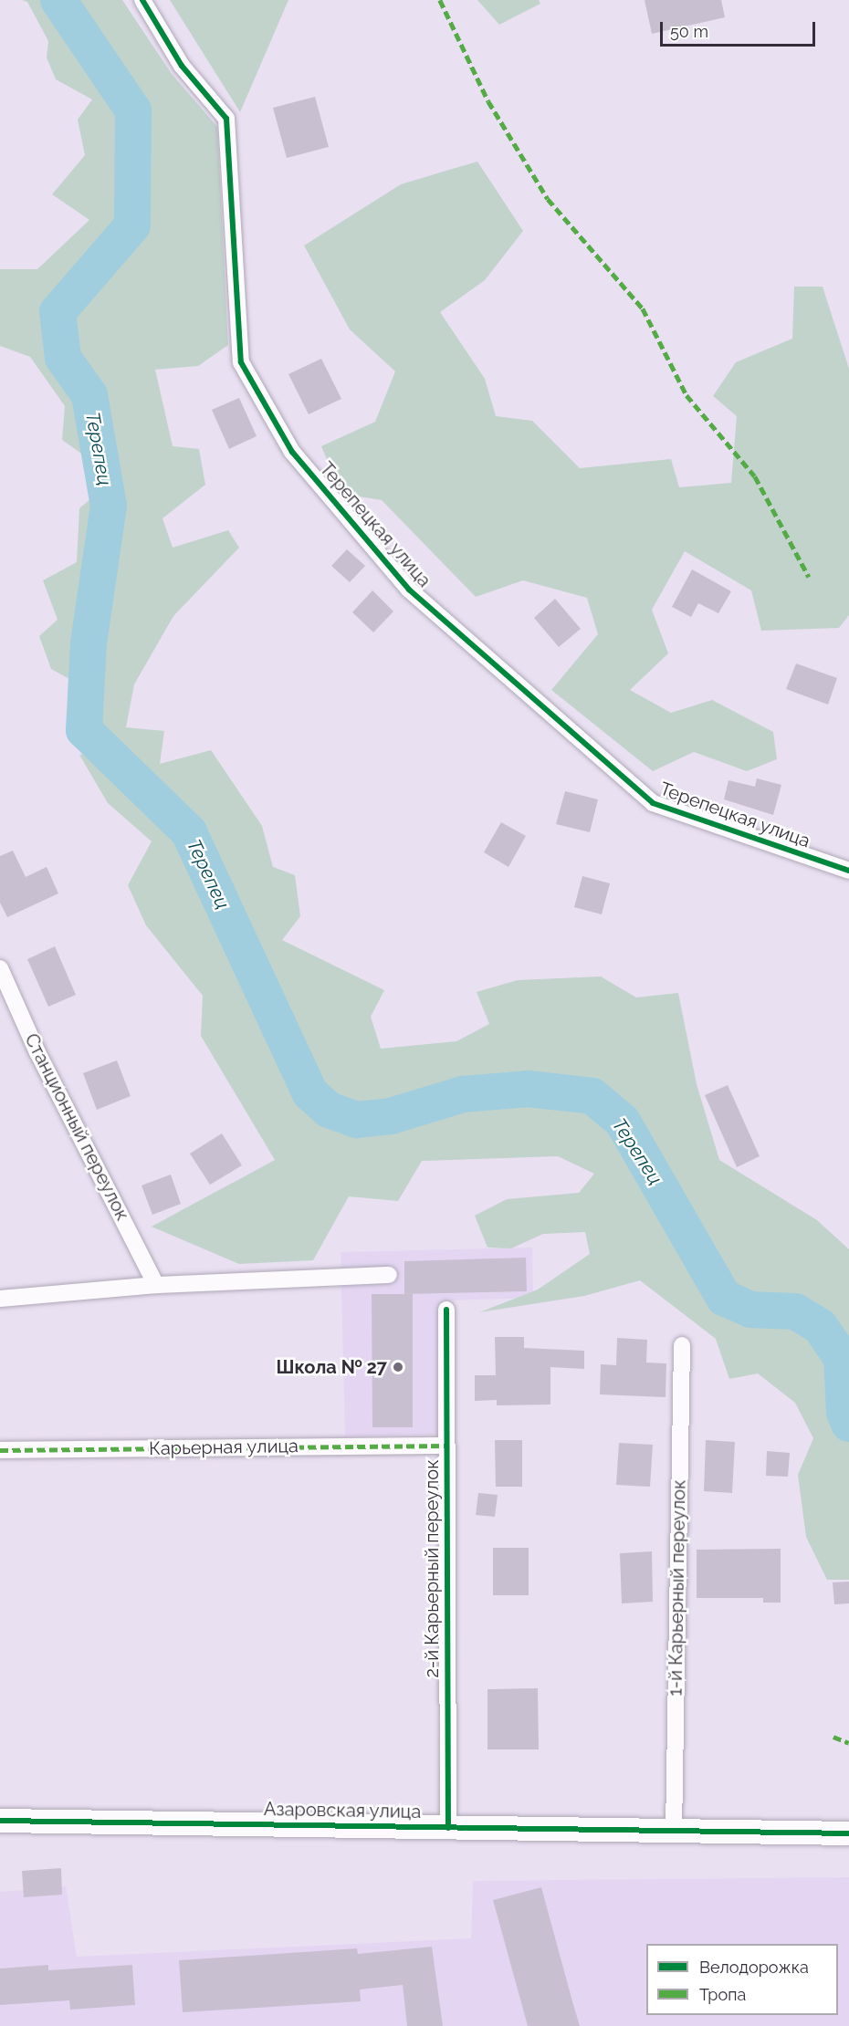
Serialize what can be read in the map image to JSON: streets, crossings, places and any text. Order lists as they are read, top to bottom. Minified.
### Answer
{"streets":{"street":["Терепецкая улица","Станционный переулок","Карьерная улица","2-й Карьерный переулок","1-й Карьерный переулок","Азаровская улица"]},"crossings":[["Карьерная улица","2-й Карьерный переулок"],["2-й Карьерный переулок","Азаровская улица"],["1-й Карьерный переулок","Азаровская улица"]],"water":["Терепец"],"places":["Школа № 27"],"legend":["Велодорожка","Тропа"],"scale_bar":"50 m"}
